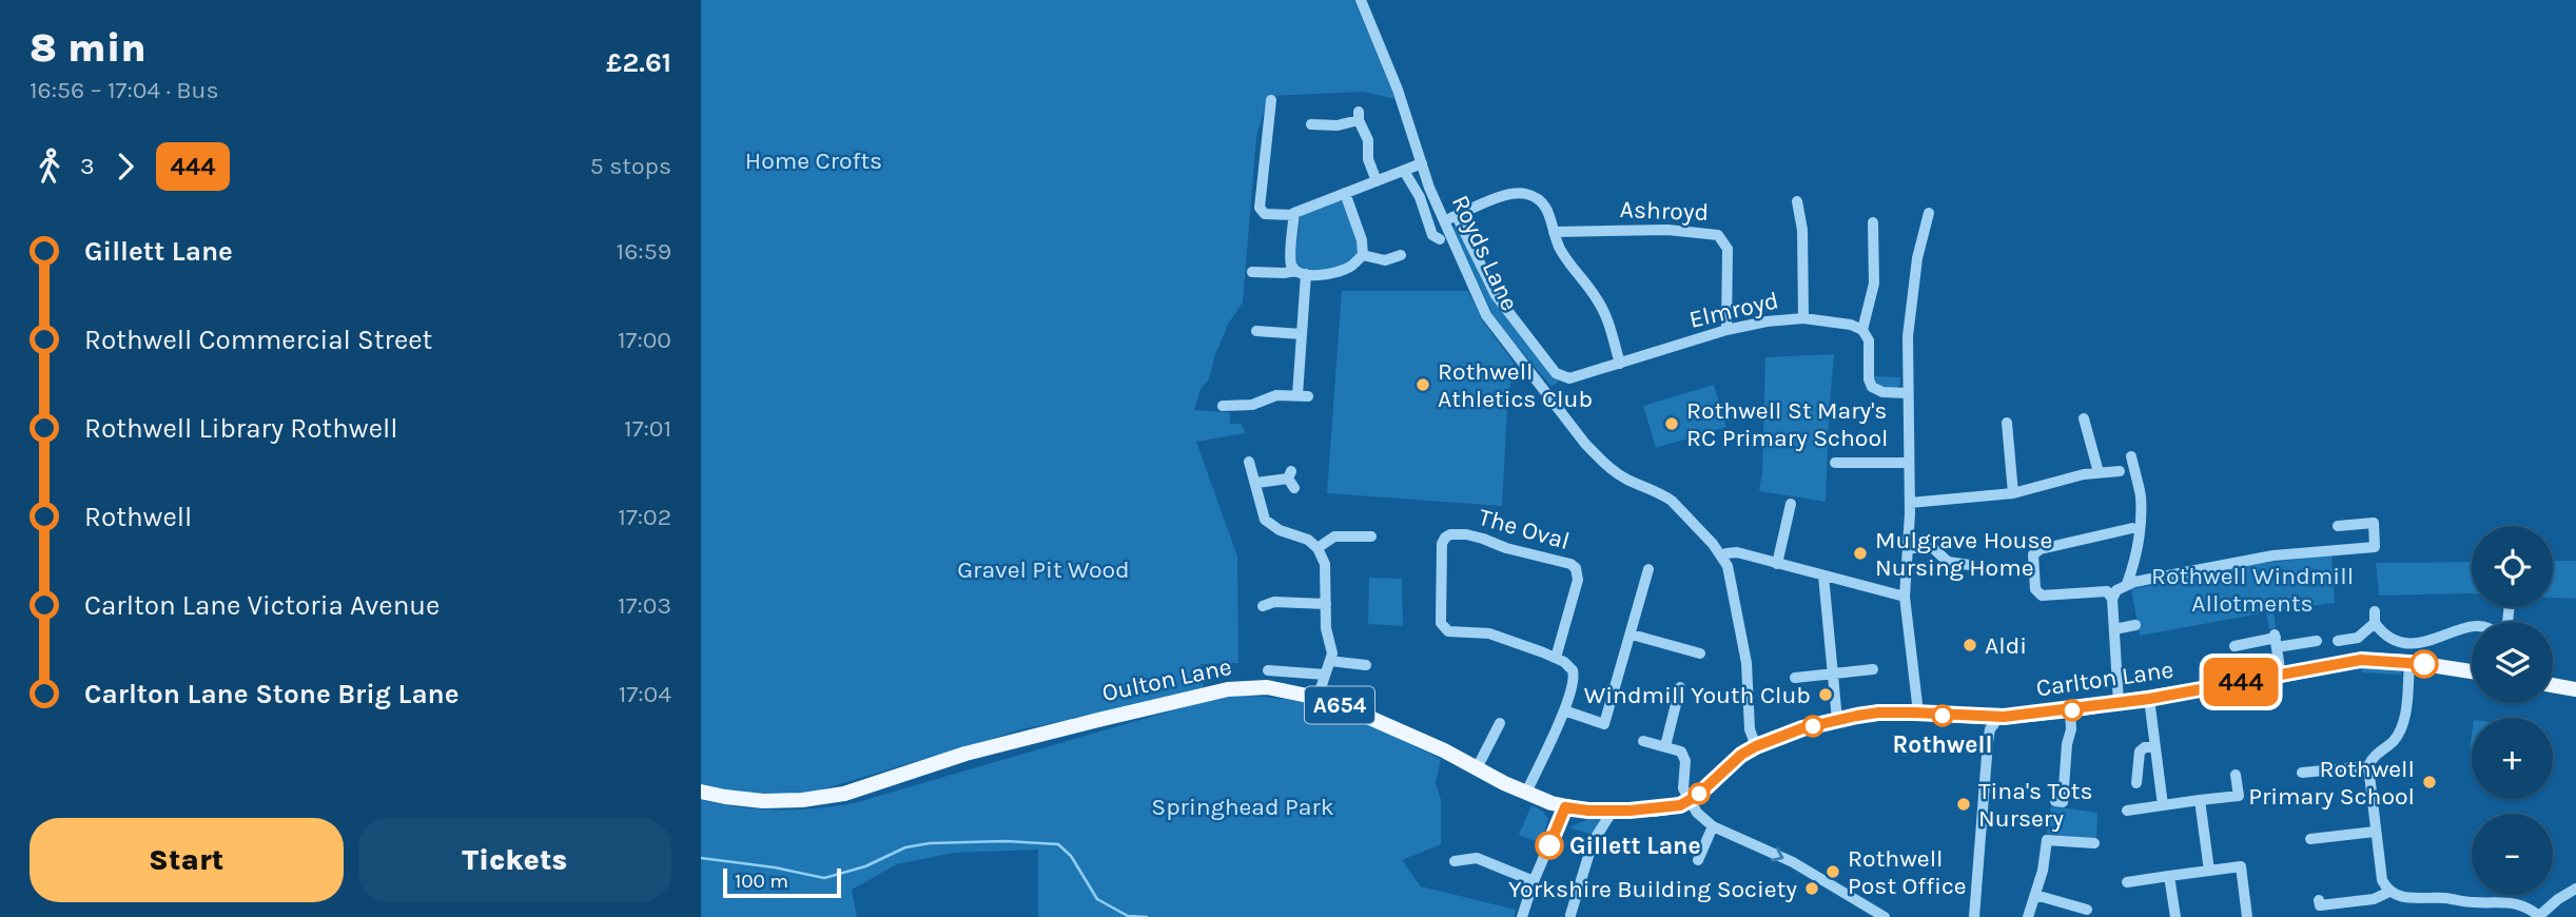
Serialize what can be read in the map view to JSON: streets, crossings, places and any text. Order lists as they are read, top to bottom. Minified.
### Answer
{"streets":{"main road":["Carlton Lane","Oulton Lane","A654"],"street":["Ashroyd","Royds Lane","Elmroyd","The Oval"]},"crossings":[["Ashroyd","Elmroyd"],["Royds Lane","Elmroyd"],["Royds Lane","A654"],["Carlton Lane","A654"],["Oulton Lane","A654"]],"parks":["Home Crofts","Gravel Pit Wood","Rothwell Windmill Allotments","Springhead Park"],"places":["Rothwell Athletics Club","Rothwell St Mary's RC Primary School","Mulgrave House Nursing Home","Aldi","Windmill Youth Club","Rothwell","Rothwell Primary School","Tina's Tots Nursery","Gillett Lane","Rothwell Post Office","Yorkshire Building Society"],"lines":["bus line 444"],"scale_bar":"100 m","page":{"heading":["8 min","16:56 – 17:04 · Bus","£2.61"],"on_map":"444","legs":["3","444","5 stops"],"list":[{"name":"Gillett Lane","value":"16:59"},{"name":"Rothwell Commercial Street","value":"17:00"},{"name":"Rothwell Library Rothwell","value":"17:01"},{"name":"Rothwell","value":"17:02"},{"name":"Carlton Lane Victoria Avenue","value":"17:03"},{"name":"Carlton Lane Stone Brig Lane","value":"17:04"}],"map_buttons":["+","−"],"buttons":["Start","Tickets"],"scale":"100 m"}}
